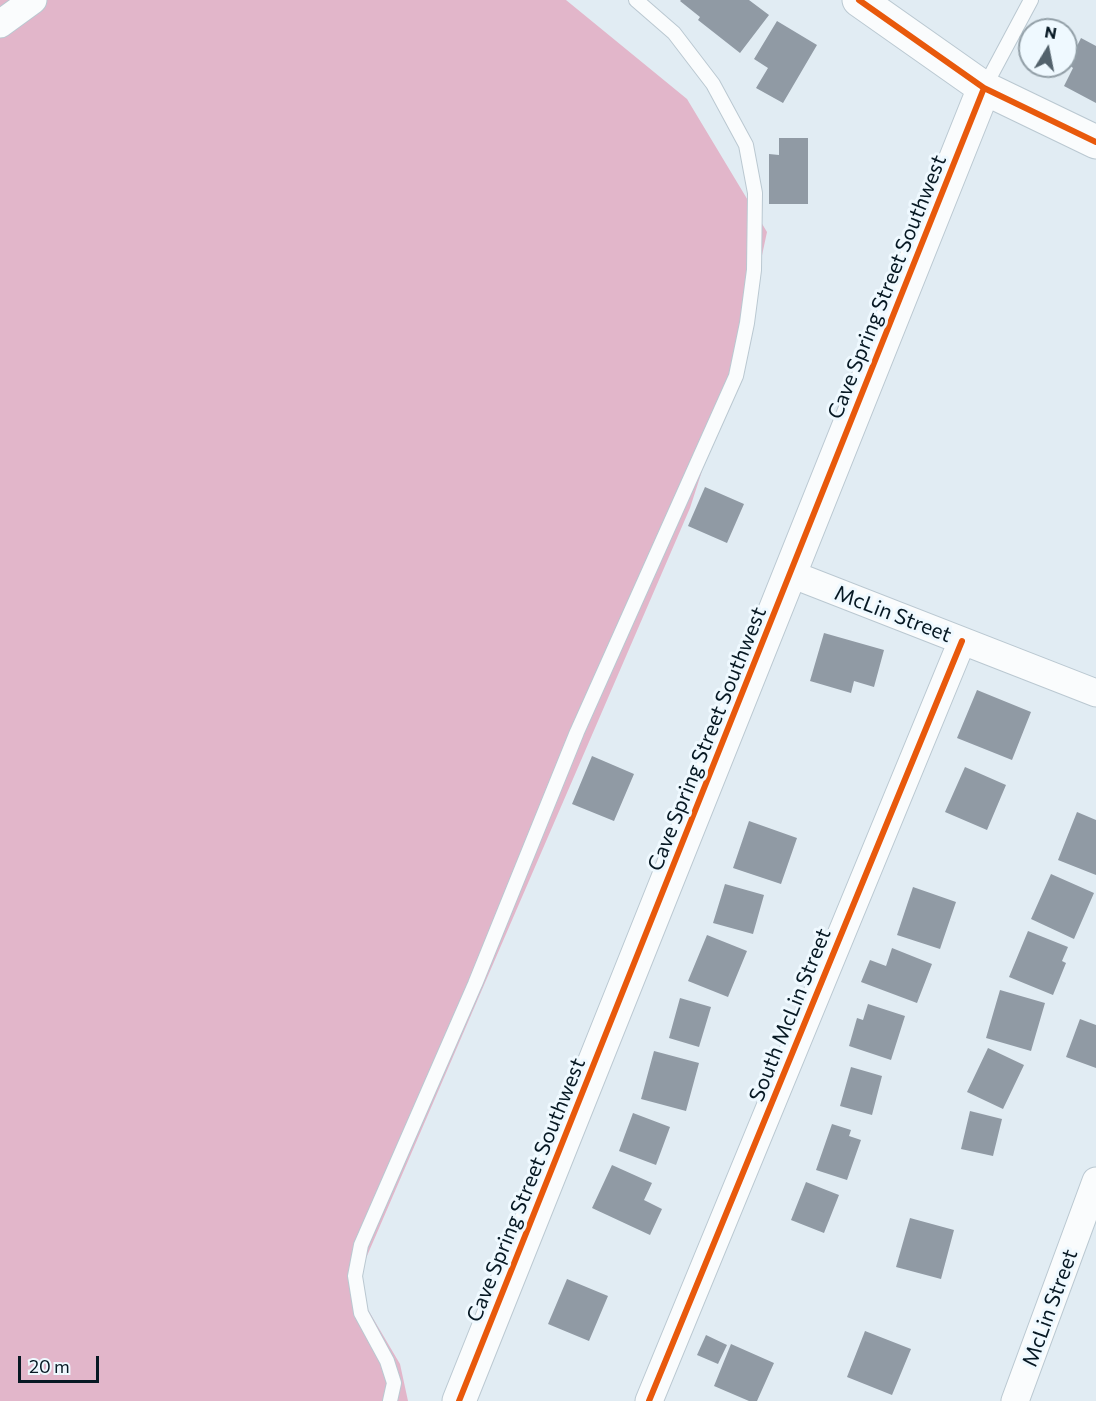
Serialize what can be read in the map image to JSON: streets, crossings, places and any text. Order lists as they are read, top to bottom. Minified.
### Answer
{"streets":{"street":["Cave Spring Street Southwest","McLin Street","South McLin Street"]},"crossings":[["Cave Spring Street Southwest","McLin Street"],["McLin Street","South McLin Street"]],"scale_bar":"20 m","north":"top"}
